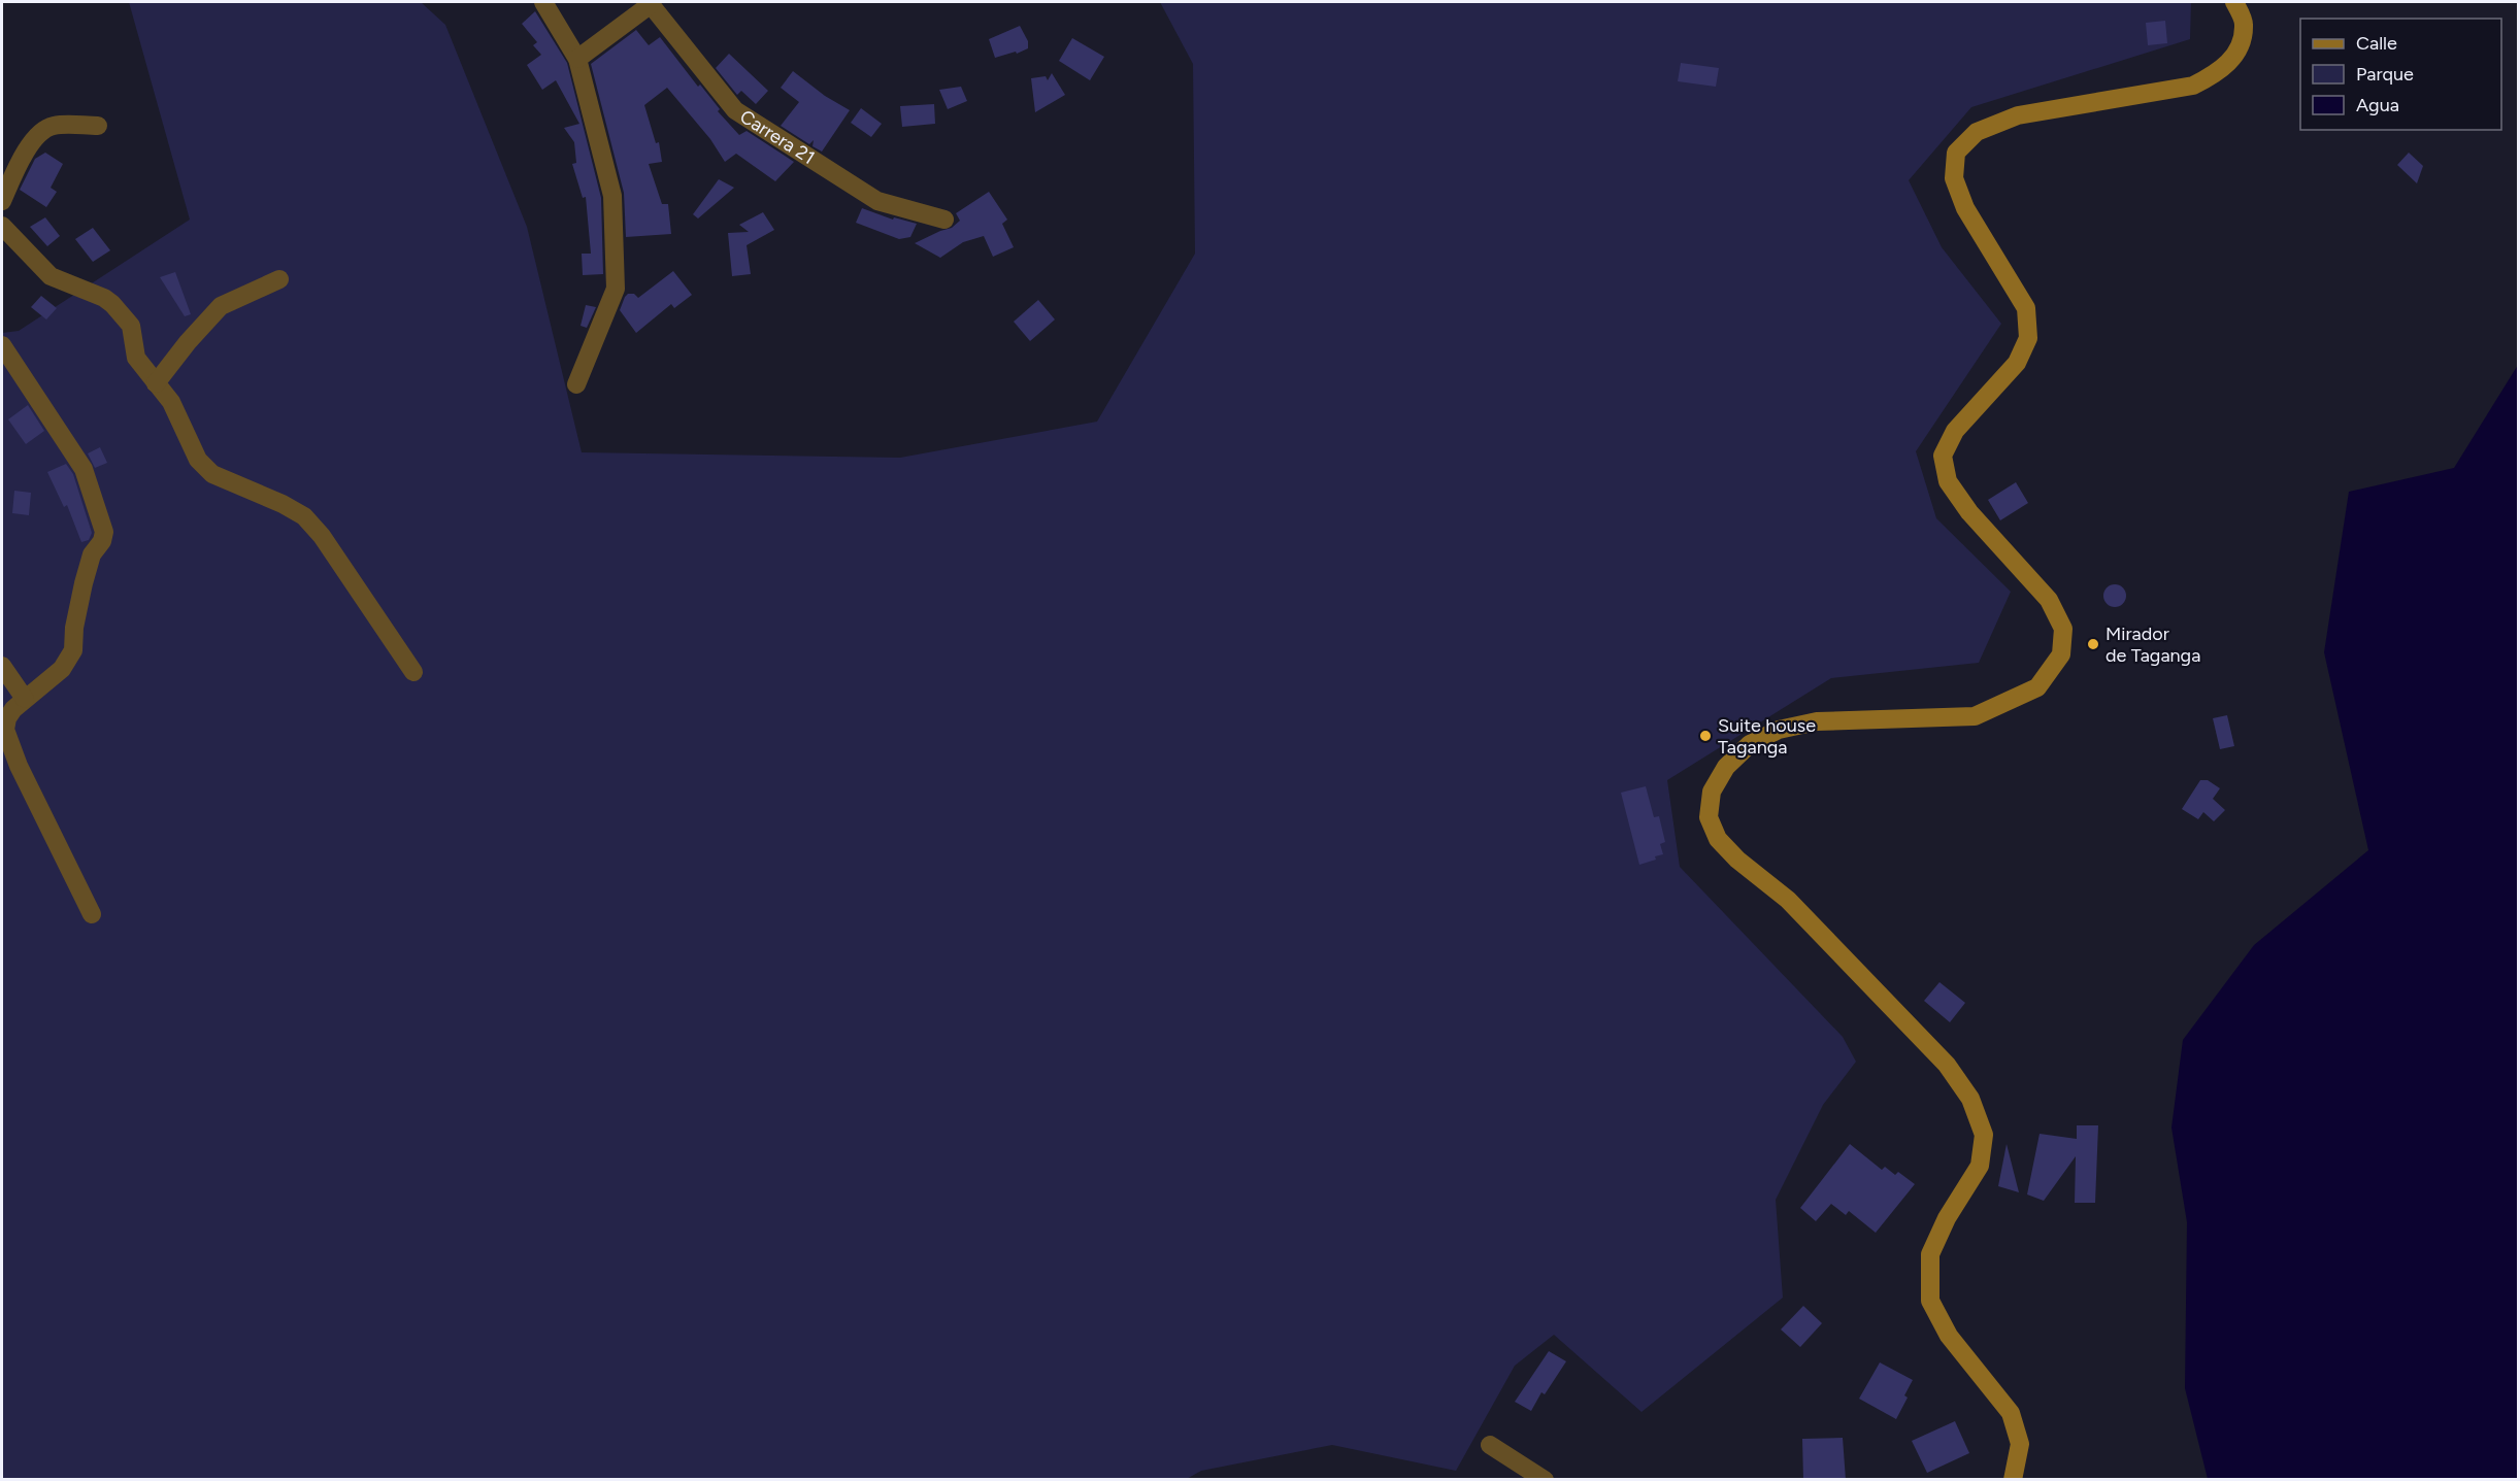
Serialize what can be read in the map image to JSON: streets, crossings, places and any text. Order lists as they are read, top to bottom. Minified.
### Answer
{"streets":{"street":["Carrera 21"]},"places":["Mirador de Taganga","Suite house Taganga"],"legend":["Calle","Parque","Agua"]}
